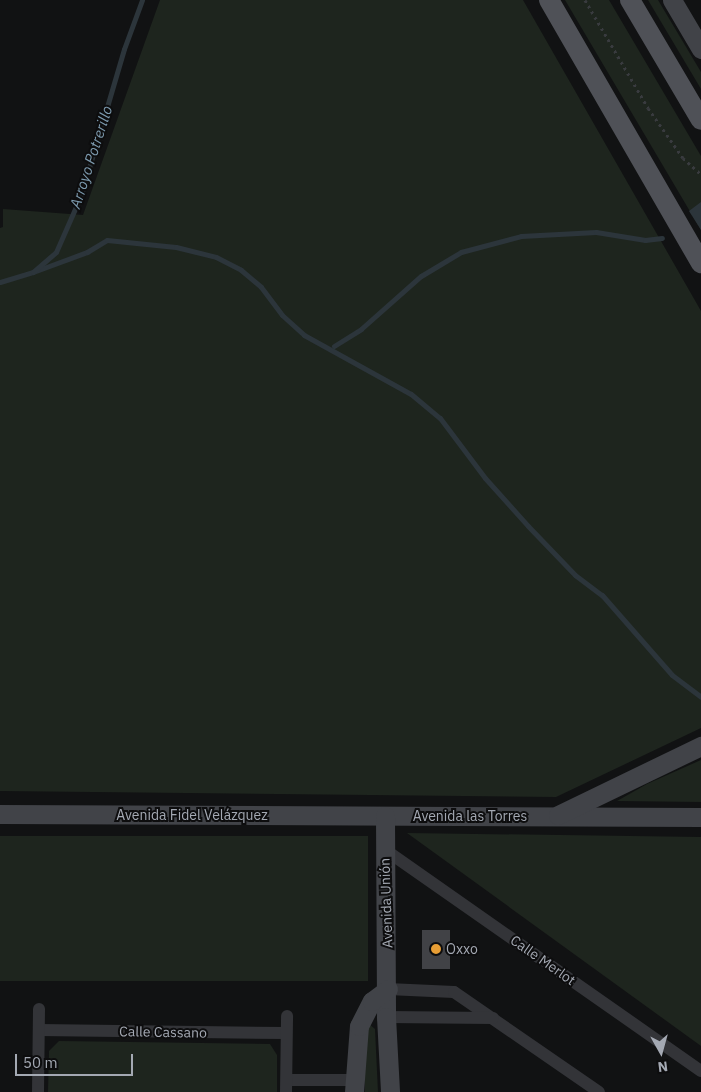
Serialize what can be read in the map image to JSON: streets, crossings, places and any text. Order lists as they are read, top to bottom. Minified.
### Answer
{"streets":{"street":["Avenida Fidel Velázquez","Avenida las Torres","Avenida Unión","Calle Merlot","Calle Cassano"]},"crossings":[["Avenida Fidel Velázquez","Avenida las Torres"],["Avenida Fidel Velázquez","Avenida Unión"],["Avenida las Torres","Avenida Unión"],["Avenida Unión","Calle Merlot"]],"water":["Arroyo Potrerillo"],"places":["Oxxo"],"scale_bar":"50 m","north":"bottom"}
